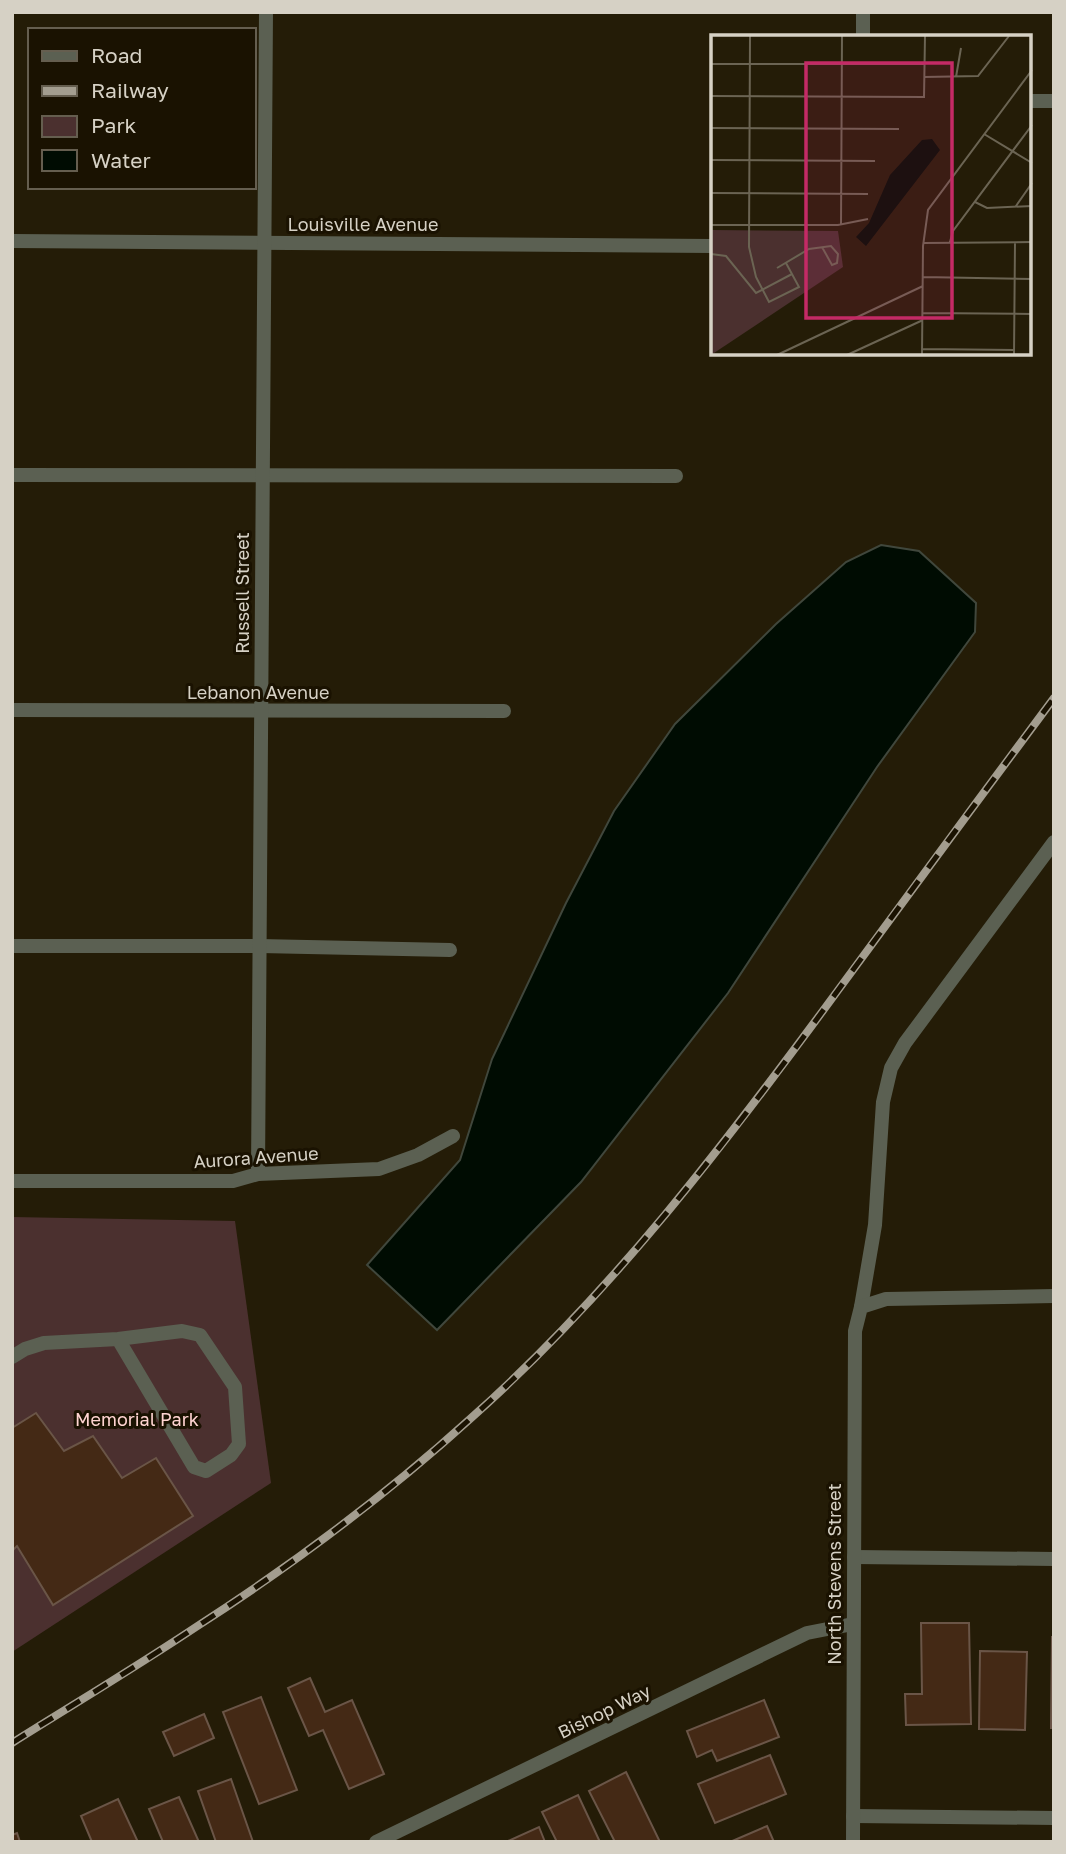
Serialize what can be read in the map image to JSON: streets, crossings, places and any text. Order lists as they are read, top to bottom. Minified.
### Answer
{"streets":{"street":["Louisville Avenue","Russell Street","Lebanon Avenue","Aurora Avenue","North Stevens Street","Bishop Way"]},"crossings":[["Louisville Avenue","Russell Street"],["Russell Street","Lebanon Avenue"],["Russell Street","Aurora Avenue"],["North Stevens Street","Bishop Way"]],"parks":["Memorial Park"],"legend":["Road","Railway","Park","Water"]}
